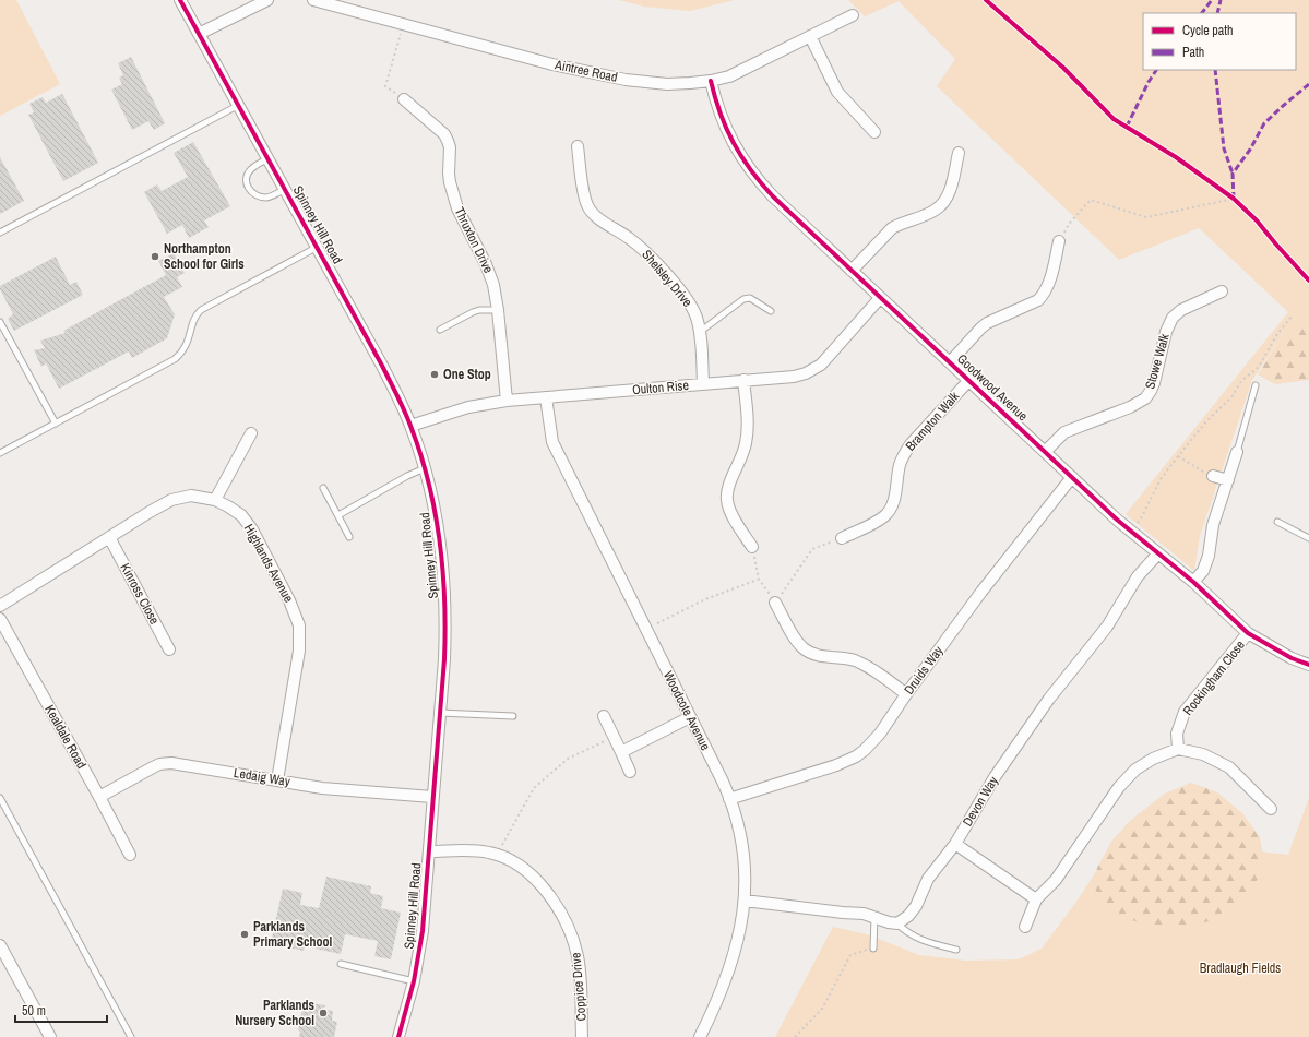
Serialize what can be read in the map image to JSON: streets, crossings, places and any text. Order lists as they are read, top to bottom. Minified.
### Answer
{"streets":{"street":["Aintree Road","Spinney Hill Road","Thruxton Drive","Shelsley Drive","Stowe Walk","Oulton Rise","Goodwood Avenue","Brampton Walk","Highlands Avenue","Kinross Close","Druids Way","Rockingham Close","Woodcote Avenue","Kealdale Road","Ledaig Way","Devon Way","Coppice Drive"]},"crossings":[["Aintree Road","Goodwood Avenue"],["Spinney Hill Road","Oulton Rise"],["Spinney Hill Road","Ledaig Way"],["Spinney Hill Road","Coppice Drive"],["Thruxton Drive","Oulton Rise"],["Shelsley Drive","Oulton Rise"],["Stowe Walk","Goodwood Avenue"],["Oulton Rise","Goodwood Avenue"],["Oulton Rise","Woodcote Avenue"],["Goodwood Avenue","Brampton Walk"],["Goodwood Avenue","Druids Way"],["Goodwood Avenue","Rockingham Close"],["Goodwood Avenue","Devon Way"],["Highlands Avenue","Kinross Close"],["Highlands Avenue","Ledaig Way"],["Druids Way","Woodcote Avenue"],["Kealdale Road","Ledaig Way"]],"parks":["Bradlaugh Fields"],"places":["Northampton School for Girls","One Stop","Parklands Primary School","Parklands Nursery School"],"legend":["Cycle path","Path"],"scale_bar":"50 m"}
